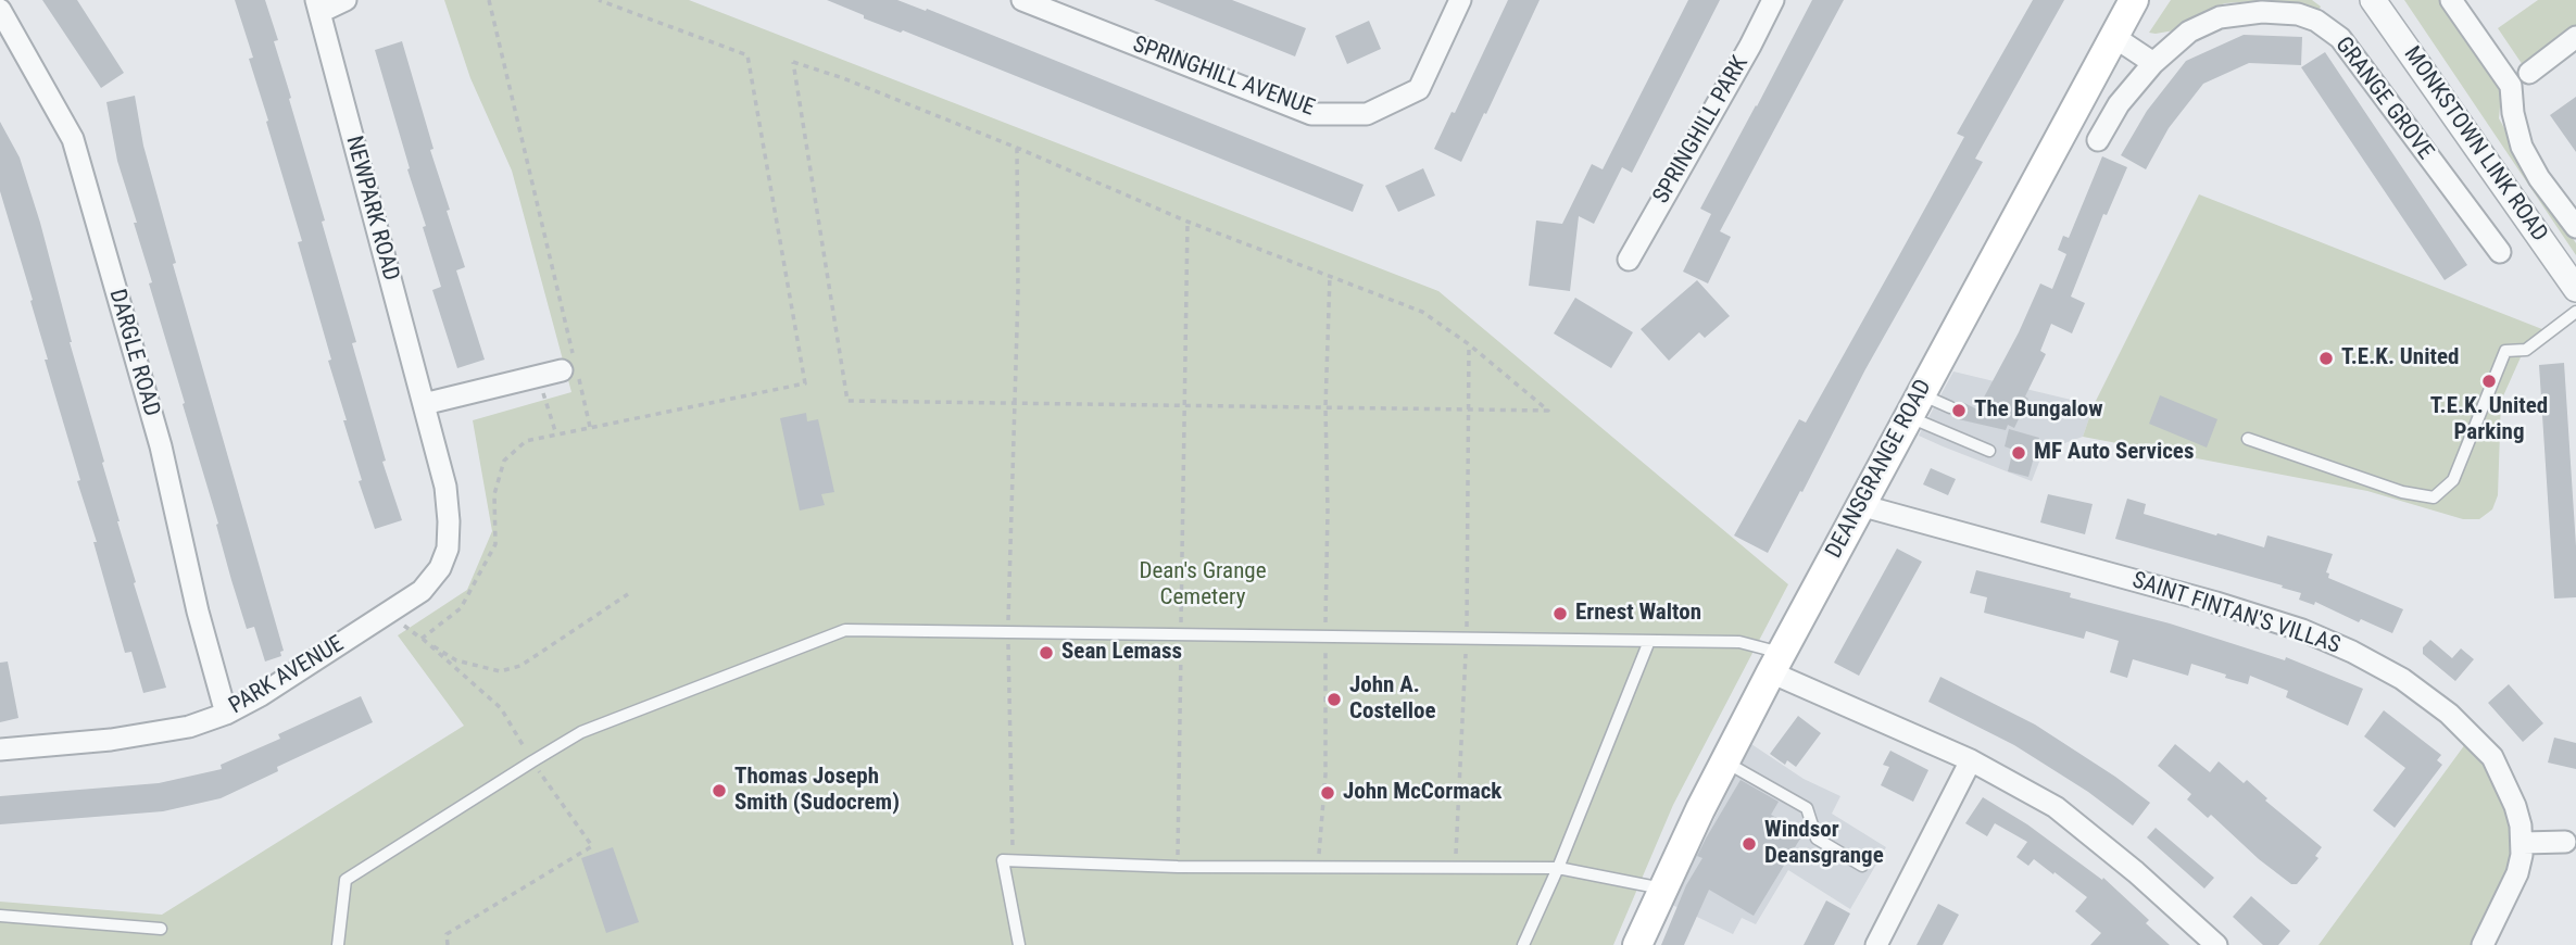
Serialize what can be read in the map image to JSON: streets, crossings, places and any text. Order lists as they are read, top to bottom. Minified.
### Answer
{"streets":{"main road":["DEANSGRANGE ROAD"],"street":["SPRINGHILL AVENUE","GRANGE GROVE","SPRINGHILL PARK","MONKSTOWN LINK ROAD","NEWPARK ROAD","DARGLE ROAD","SAINT FINTAN'S VILLAS","PARK AVENUE"]},"crossings":[["NEWPARK ROAD","PARK AVENUE"],["DARGLE ROAD","PARK AVENUE"],["DEANSGRANGE ROAD","SAINT FINTAN'S VILLAS"]],"parks":["Dean's Grange Cemetery"],"places":["T.E.K. United","T.E.K. United Parking","The Bungalow","MF Auto Services","Ernest Walton","Sean Lemass","John A. Costelloe","Thomas Joseph Smith (Sudocrem)","John McCormack","Windsor Deansgrange"]}
